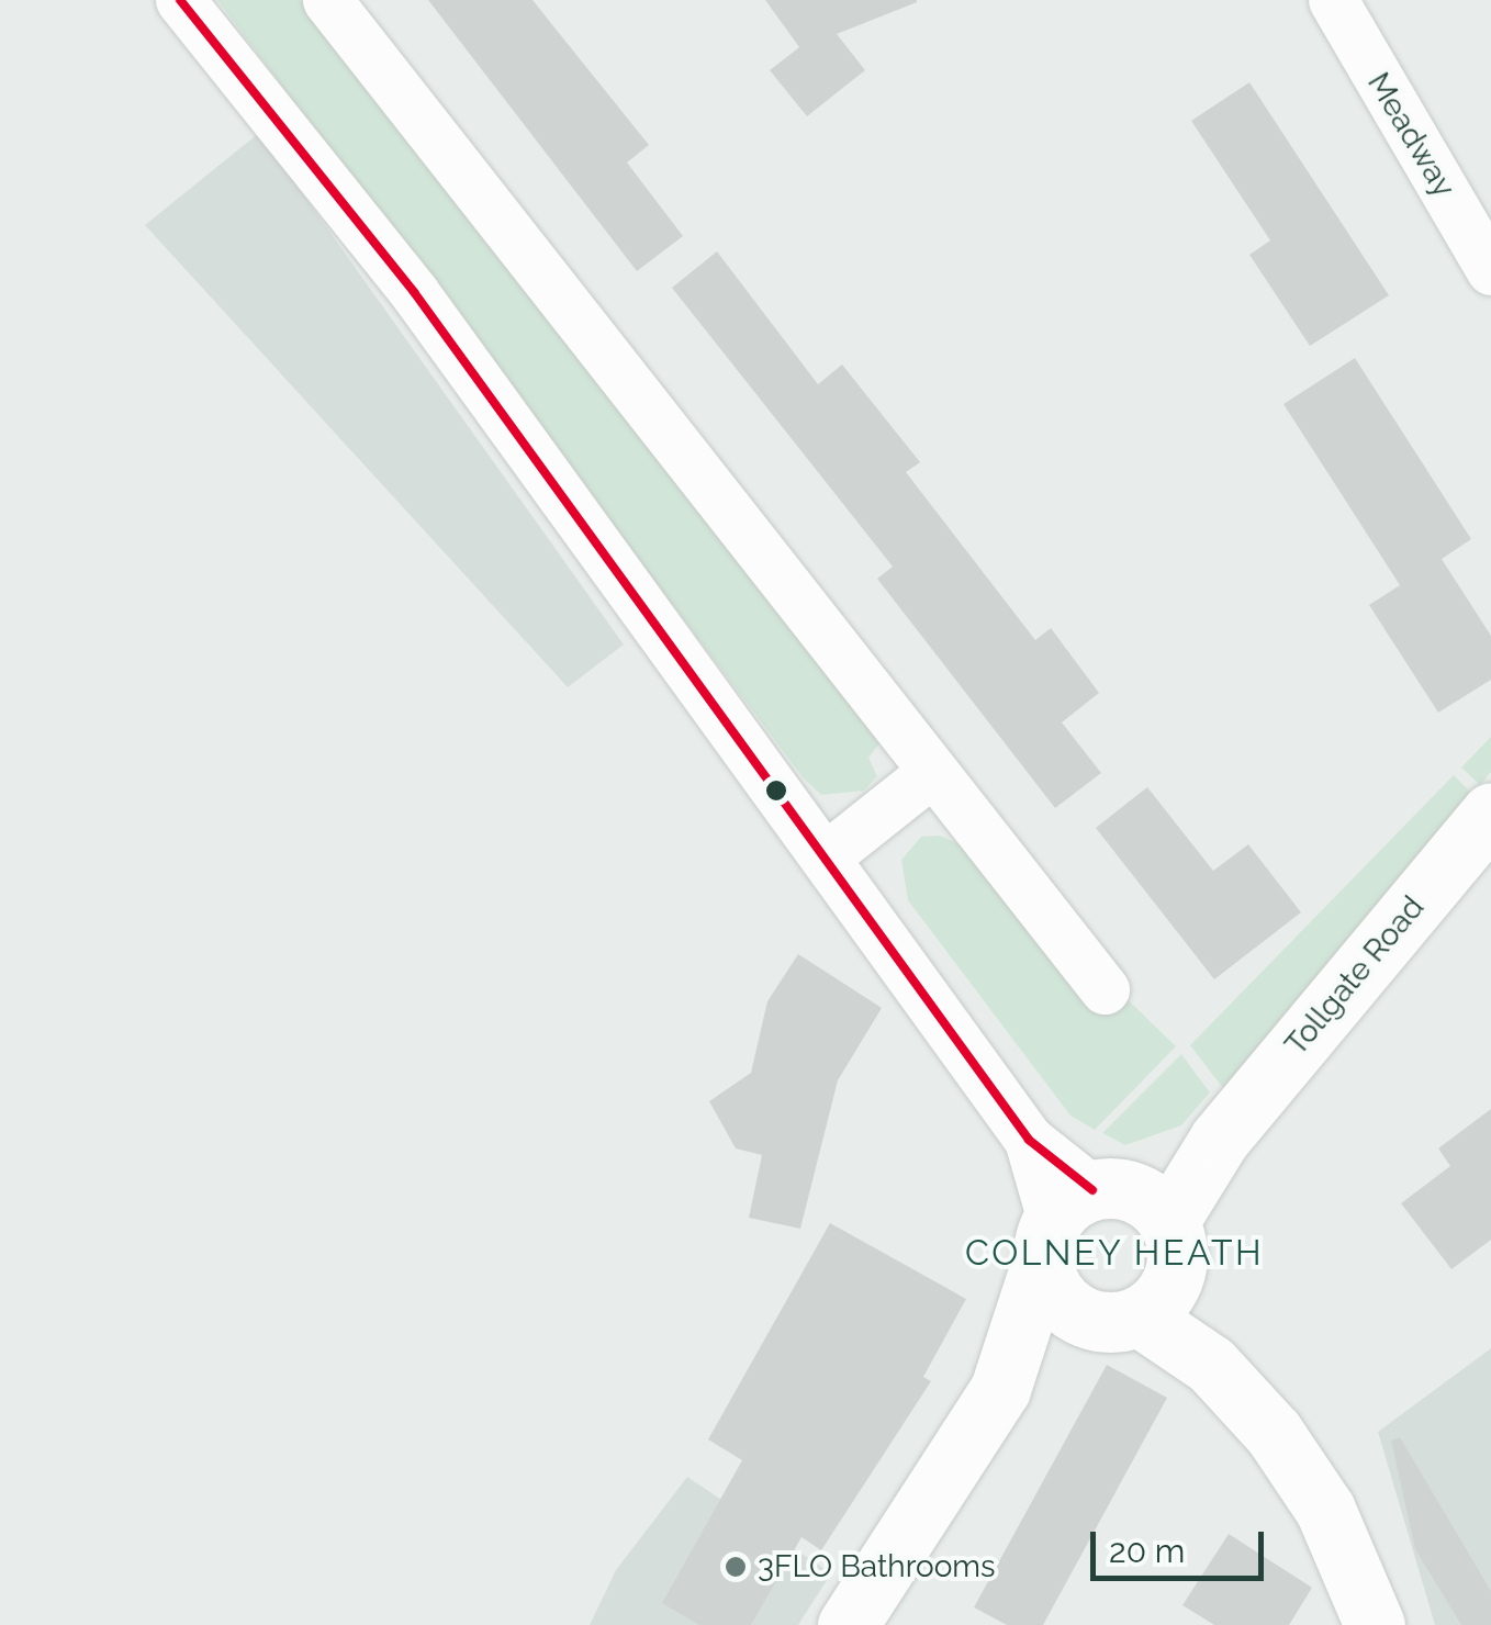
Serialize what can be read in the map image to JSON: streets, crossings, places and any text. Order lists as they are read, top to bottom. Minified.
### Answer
{"streets":{"street":["Meadway","Tollgate Road"]},"districts":["COLNEY HEATH"],"places":["3FLO Bathrooms"],"scale_bar":"20 m"}
